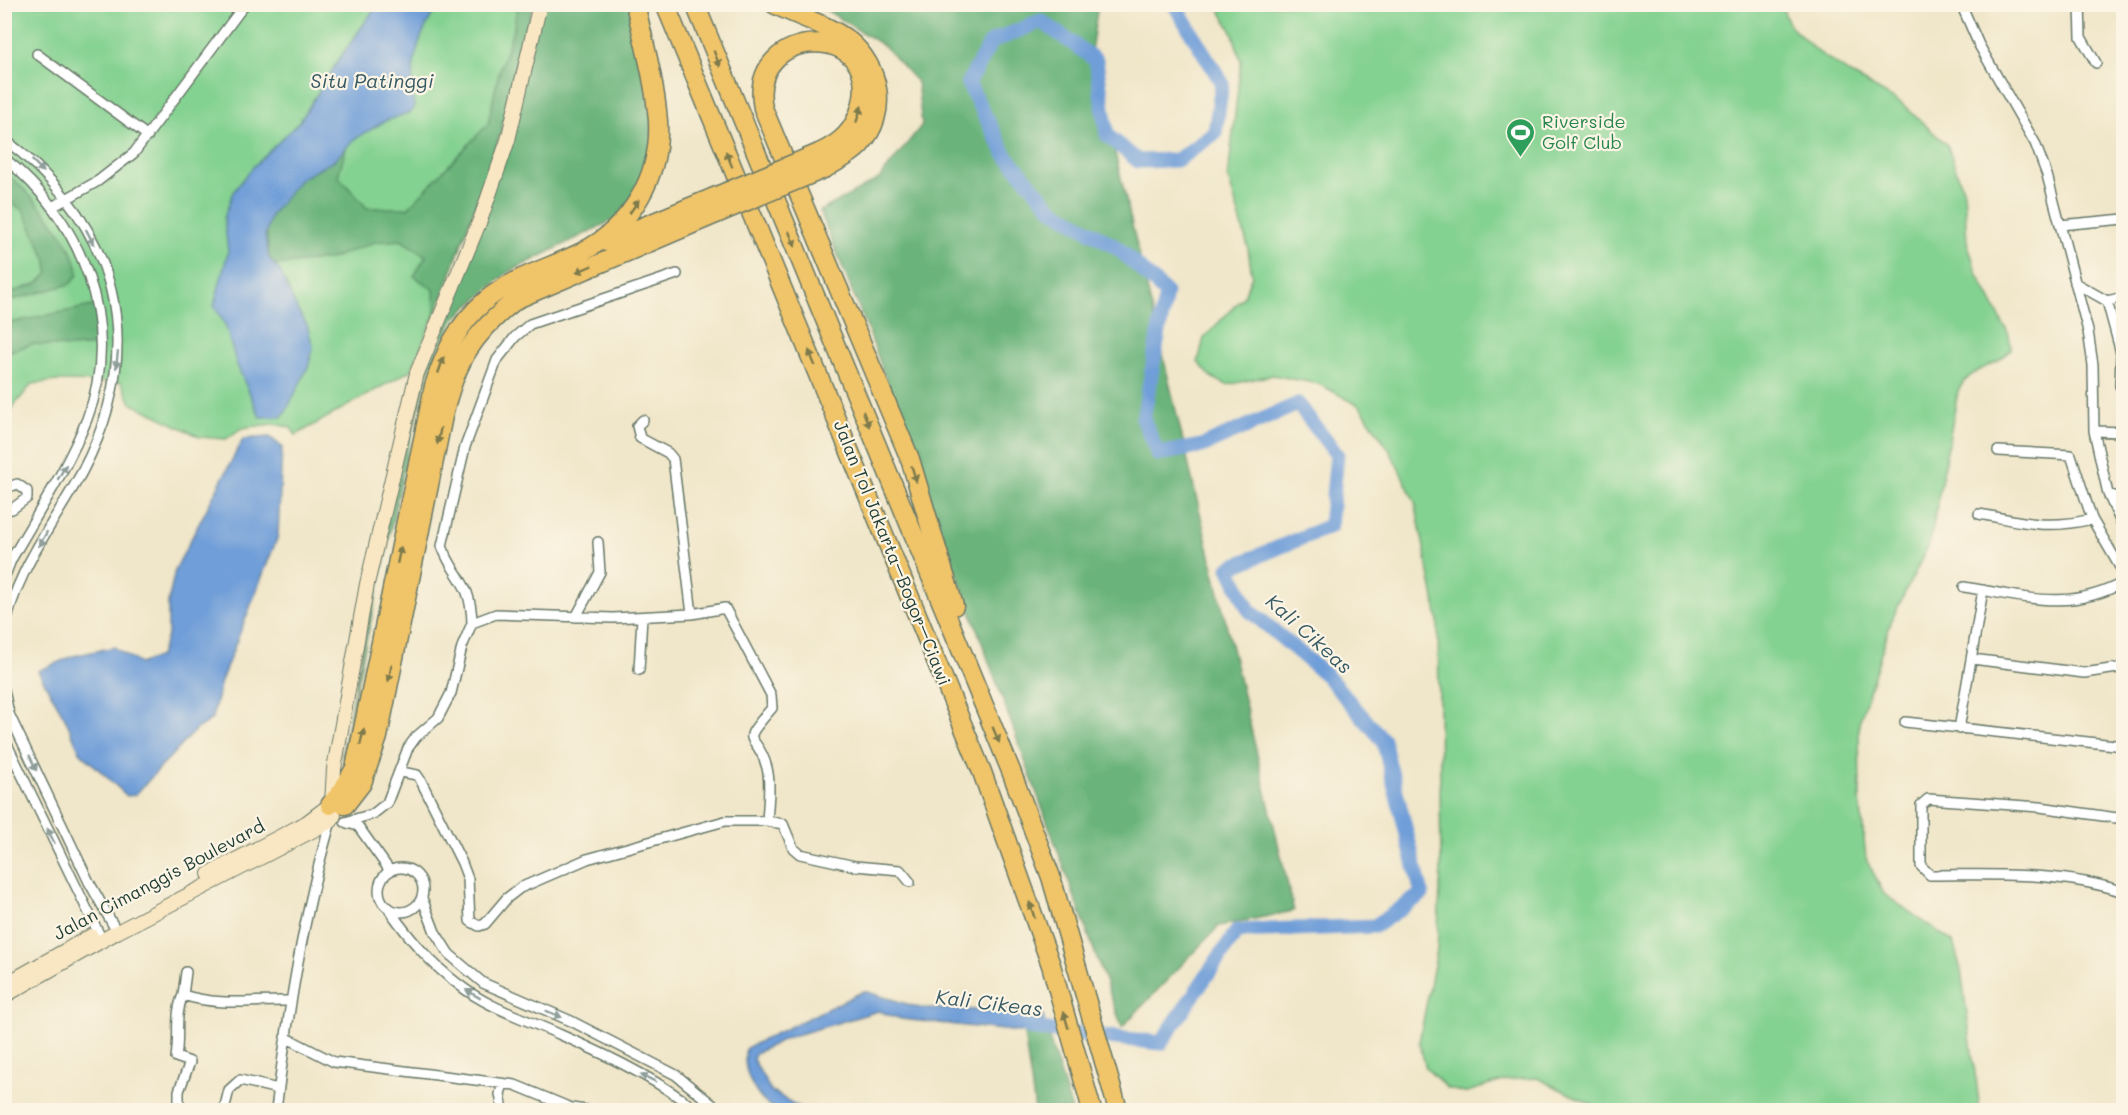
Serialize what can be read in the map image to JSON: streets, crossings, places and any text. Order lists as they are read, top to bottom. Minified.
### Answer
{"streets":{"highway":["Jalan Tol Jakarta–Bogor–Ciawi"],"main road":["Jalan Cimanggis Boulevard"]},"water":["Situ Patinggi","Kali Cikeas"],"places":{"sports":["Riverside Golf Club"]}}
